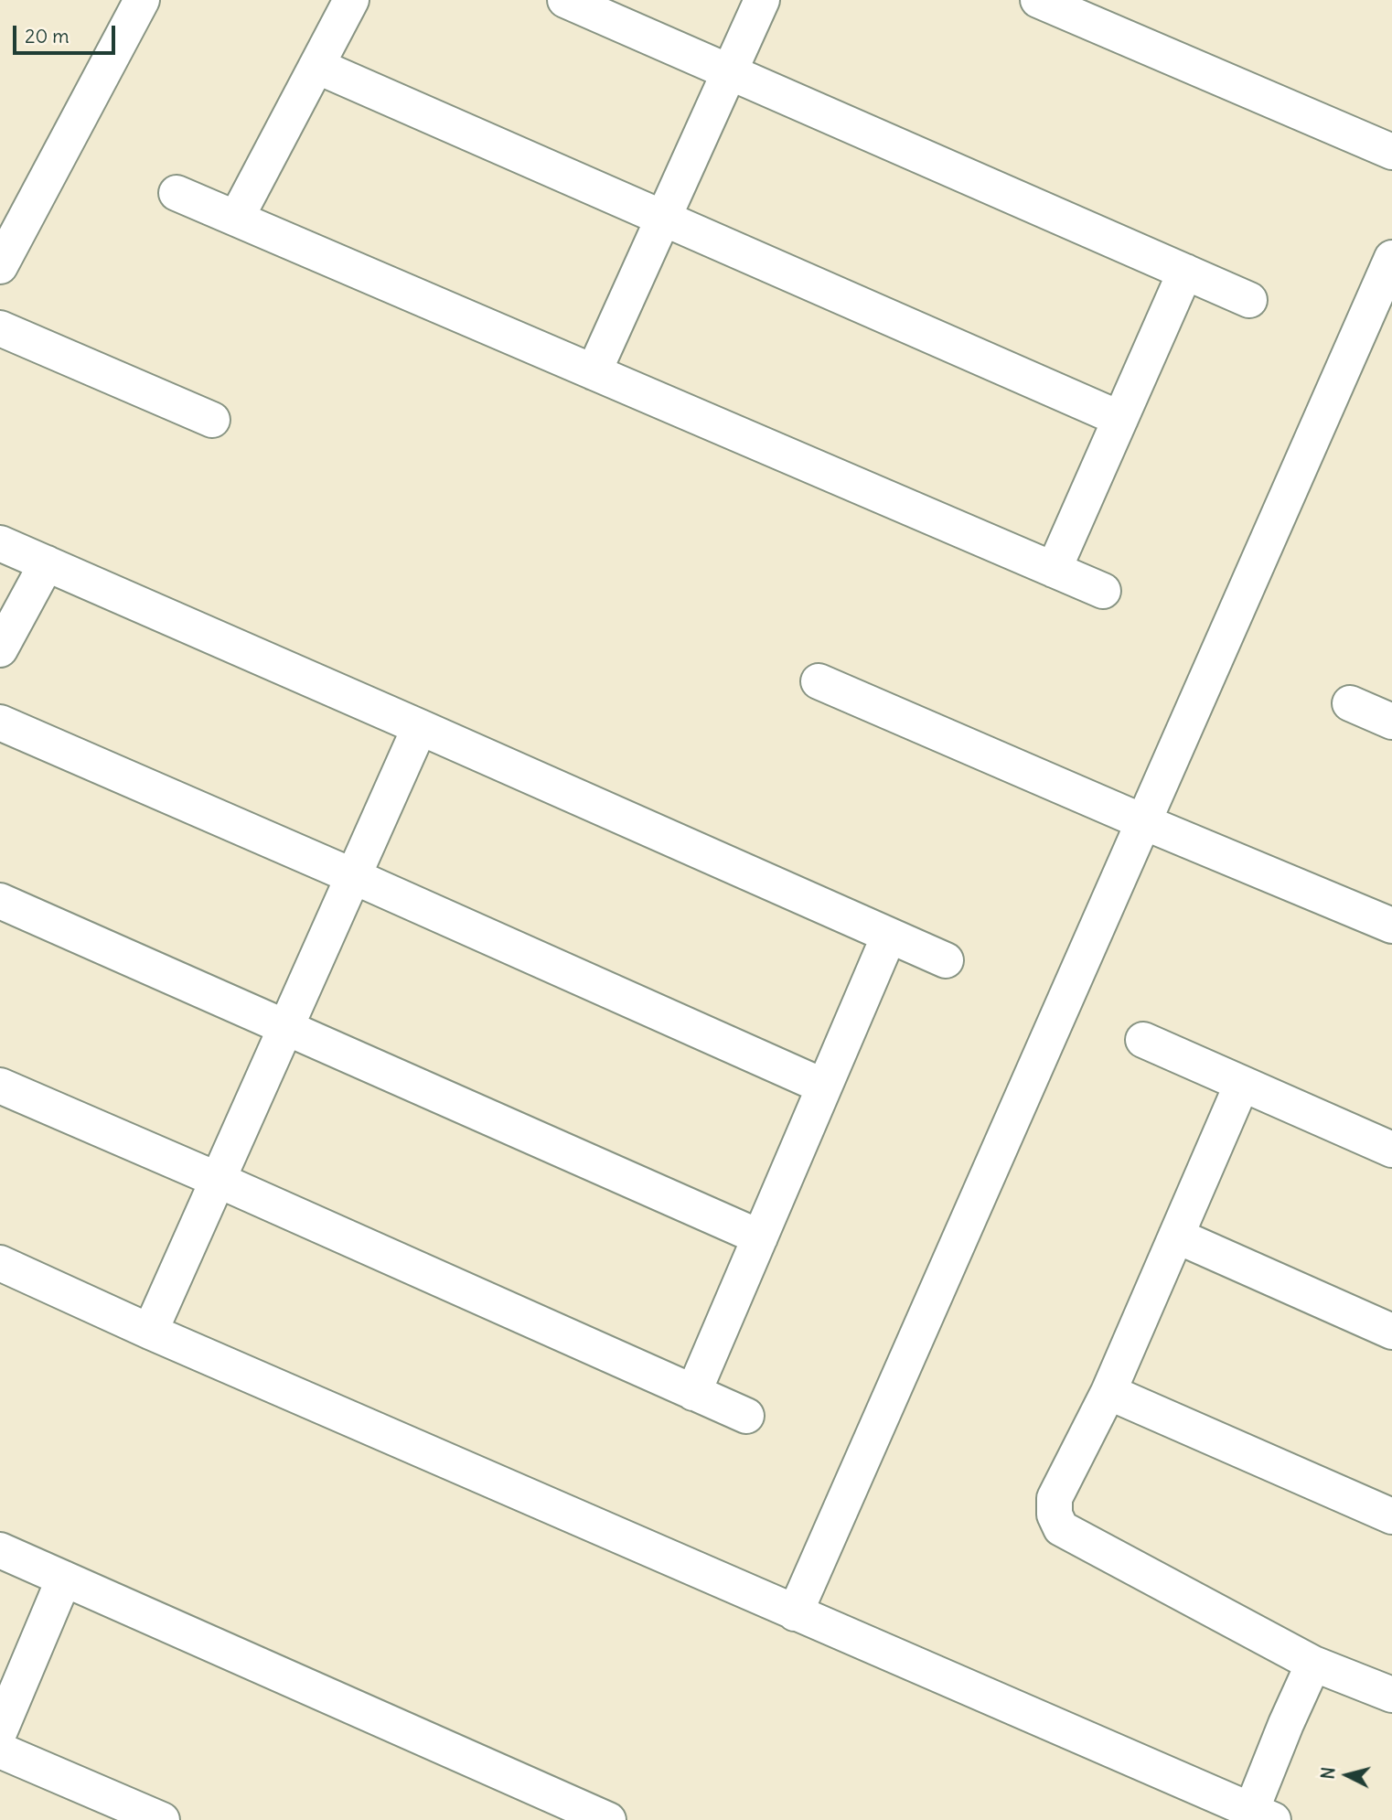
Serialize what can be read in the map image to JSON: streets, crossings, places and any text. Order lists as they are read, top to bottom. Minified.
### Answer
{"scale_bar":"20 m","north":"left"}
